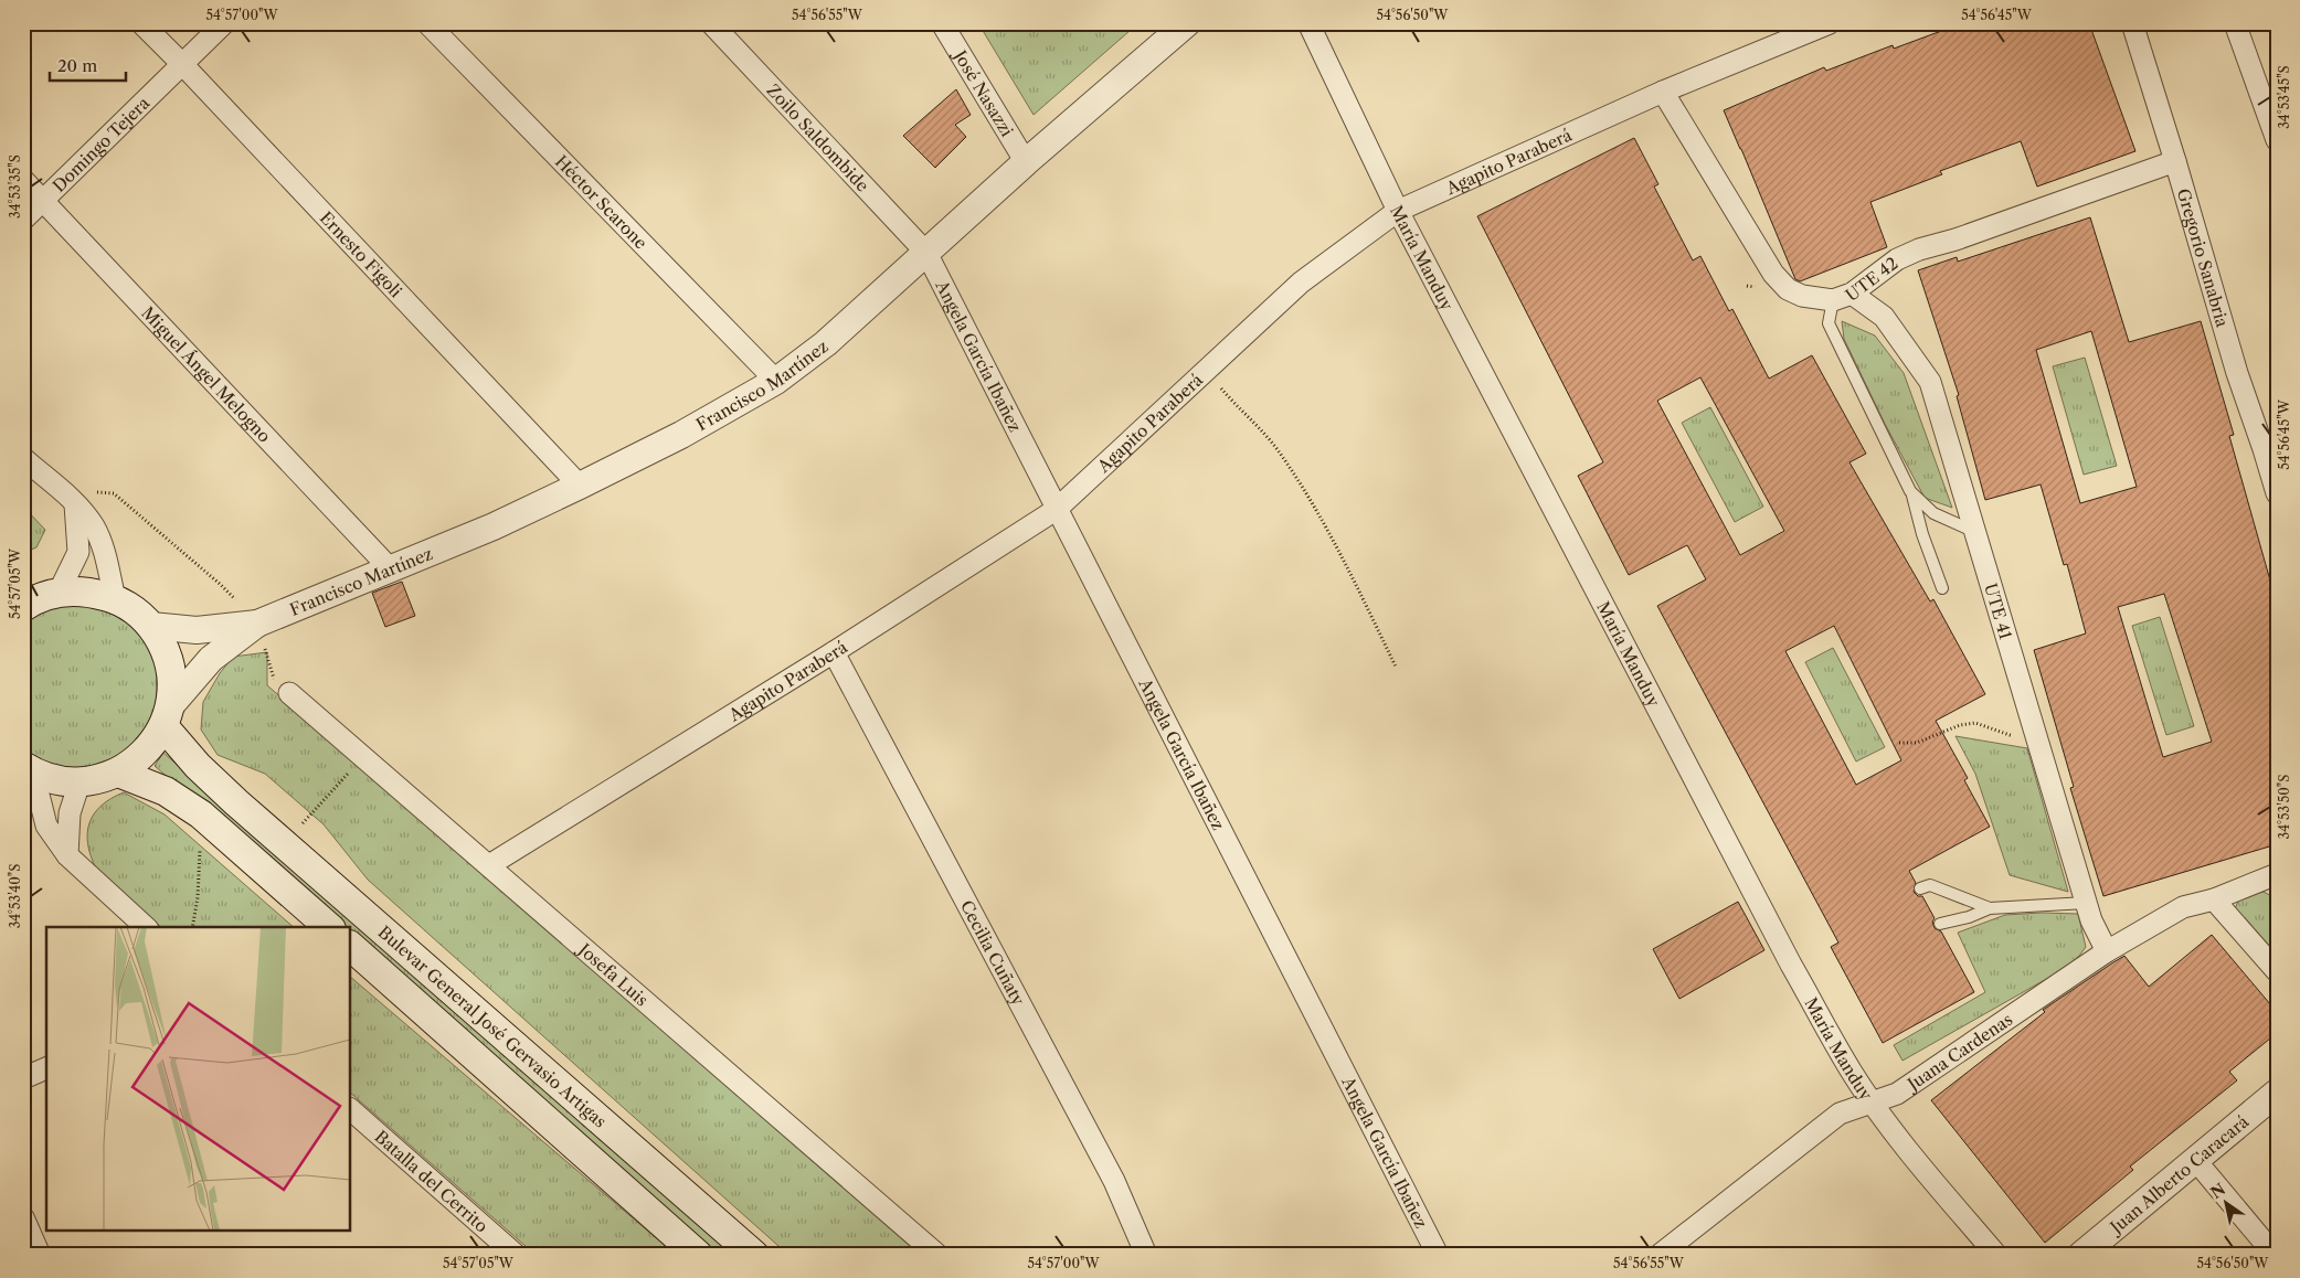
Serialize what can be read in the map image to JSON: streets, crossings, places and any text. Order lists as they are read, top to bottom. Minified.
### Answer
{"streets":{"main road":["Bulevar General José Gervasio Artigas"],"street":["José Nasazzi","Zoilo Saldombide","Domingo Tejera","Agapito Paraberá","Héctor Scarone","Ernesto Figoli","María Manduy","Gregorio Sanabria","UTE 42","Angela García Ibañez","Miguel Ángel Melogno","Francisco Martínez","UTE 41","Cecilia Cuñaty","Josefa Luis","Juana Cardenas","Juan Alberto Caracará","Batalla del Cerrito"]},"crossings":[["José Nasazzi","Francisco Martínez"],["Zoilo Saldombide","Angela García Ibañez"],["Zoilo Saldombide","Francisco Martínez"],["Domingo Tejera","Ernesto Figoli"],["Domingo Tejera","Miguel Ángel Melogno"],["Agapito Paraberá","María Manduy"],["Agapito Paraberá","UTE 42"],["Agapito Paraberá","Angela García Ibañez"],["Agapito Paraberá","Cecilia Cuñaty"],["Agapito Paraberá","Josefa Luis"],["Héctor Scarone","Francisco Martínez"],["Ernesto Figoli","Francisco Martínez"],["María Manduy","Juana Cardenas"],["Gregorio Sanabria","UTE 42"],["UTE 42","UTE 41"],["Angela García Ibañez","Francisco Martínez"],["Miguel Ángel Melogno","Francisco Martínez"],["Francisco Martínez","Bulevar General José Gervasio Artigas"],["UTE 41","Juana Cardenas"]],"scale_bar":"20 m","north":"top left","coordinates":["54°57'00\"W","54°56'55\"W","54°56'50\"W","54°56'45\"W","34°53'45\"S","34°53'35\"S","54°57'05\"W","34°53'50\"S","34°53'40\"S"]}
